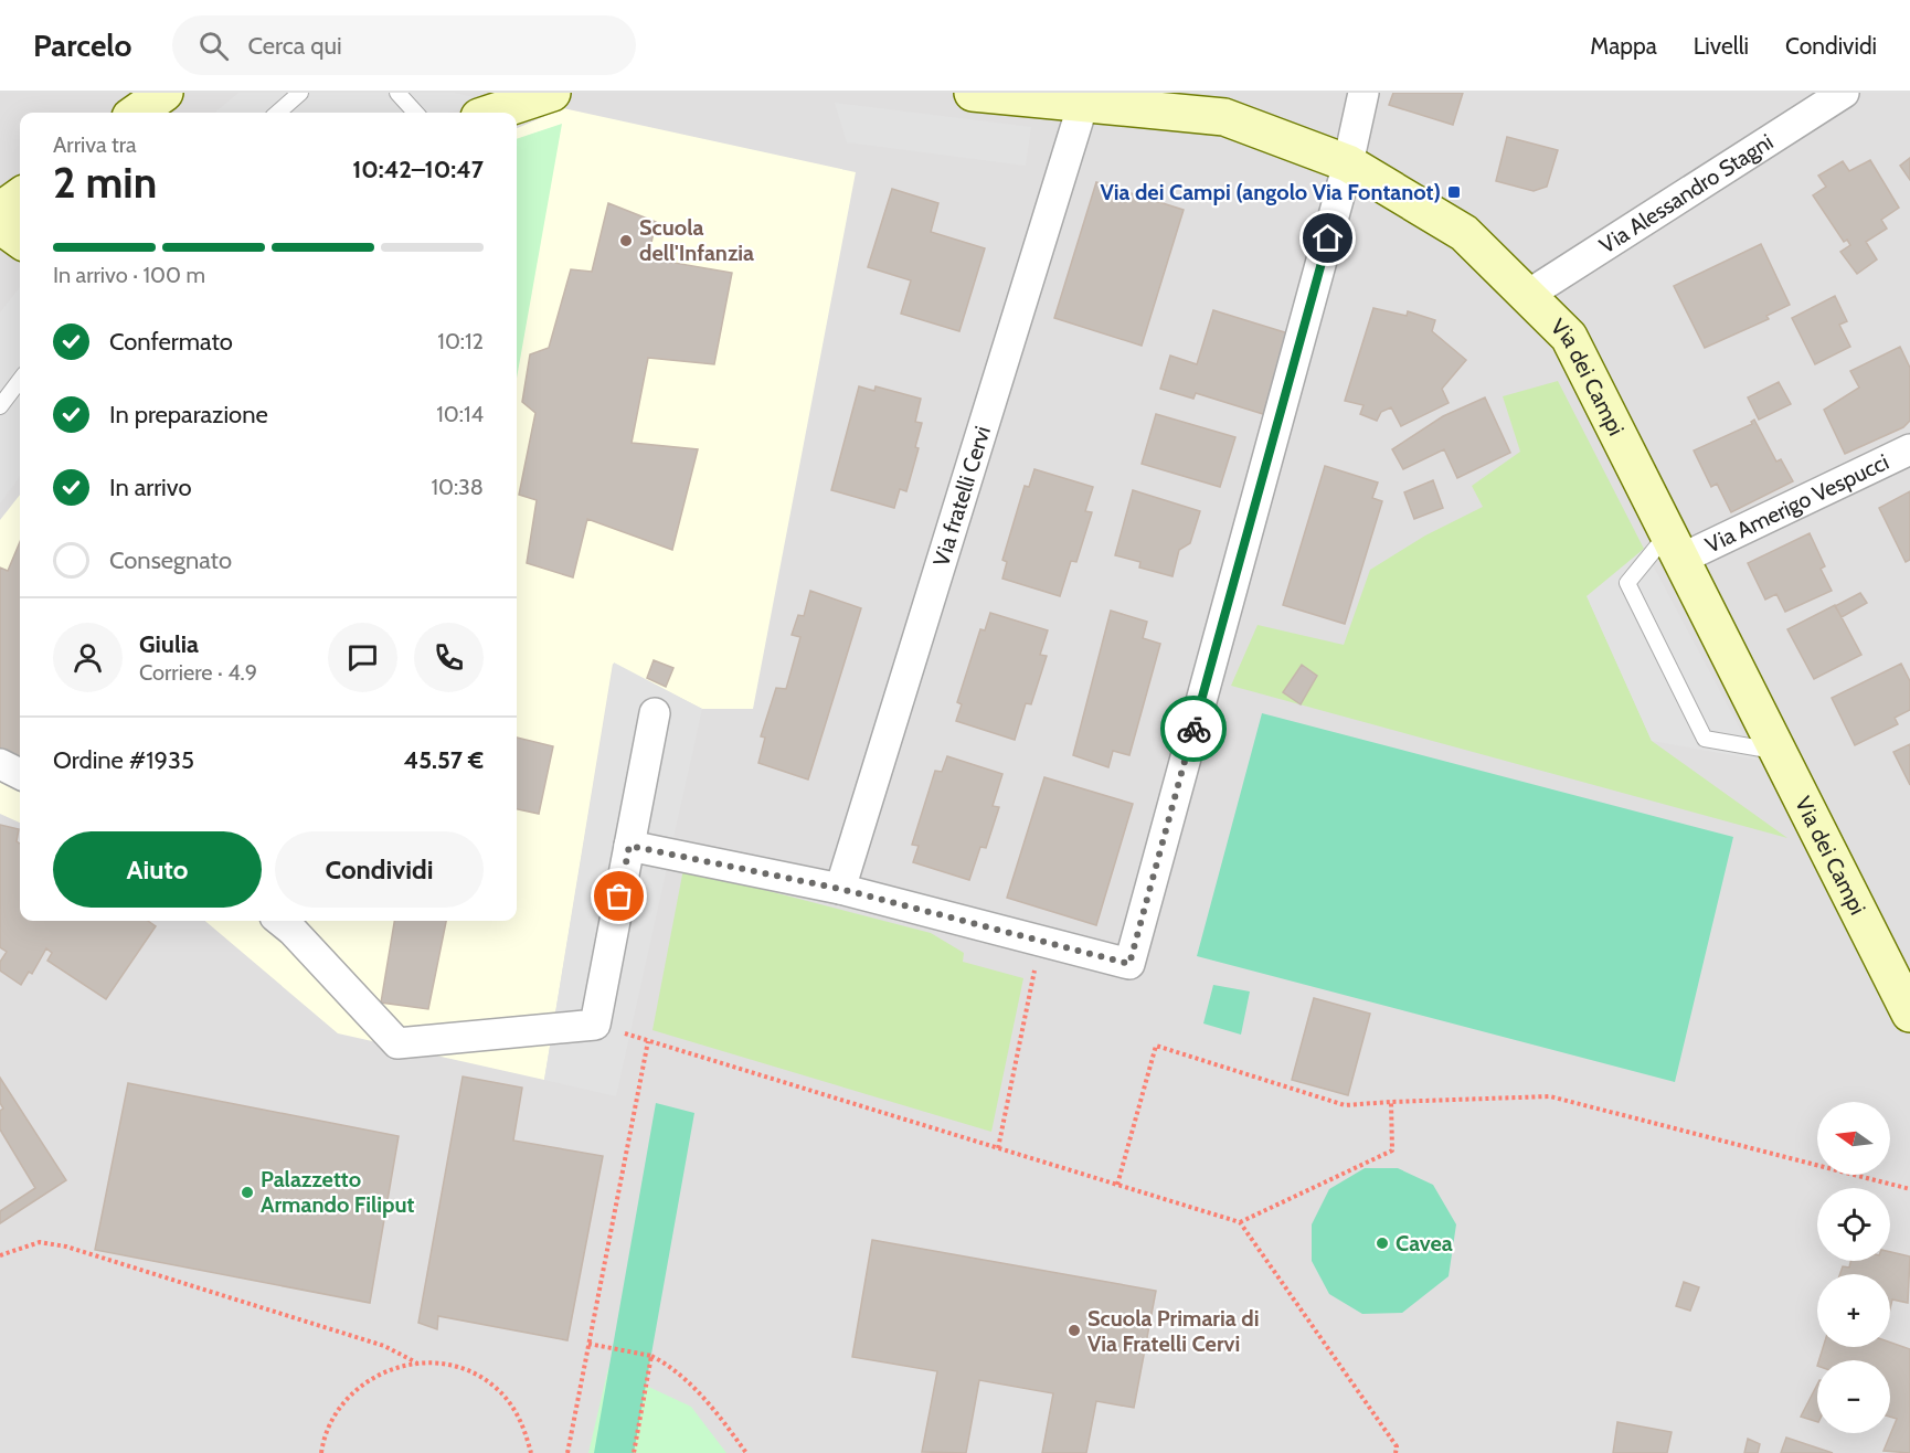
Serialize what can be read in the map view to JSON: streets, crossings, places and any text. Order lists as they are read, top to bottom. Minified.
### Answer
{"streets":{"street":["Via Alessandro Stagni","Via dei Campi","Via fratelli Cervi","Via Amerigo Vespucci"]},"crossings":[["Via Alessandro Stagni","Via dei Campi"],["Via dei Campi","Via fratelli Cervi"],["Via dei Campi","Via Amerigo Vespucci"]],"places":{"transit":["Via dei Campi (angolo Via Fontanot)"],"other":["Scuola dell'Infanzia","Palazzetto Armando Filiput","Cavea","Scuola Primaria di Via Fratelli Cervi"]},"north":"left","page":{"header":"Parcelo","search":"Cerca qui","nav":["Mappa","Livelli","Condividi"],"heading":["2 min","Arriva tra","10:42–10:47"],"panel":["Giulia","Corriere · 4.9","Ordine #1935","45.57 €"],"bar":"In arrivo · 100 m","list":[["Confermato","10:12"],["In preparazione","10:14"],["In arrivo","10:38"],"Consegnato"],"buttons":["Aiuto","Condividi"],"map_buttons":["+","−"]}}
